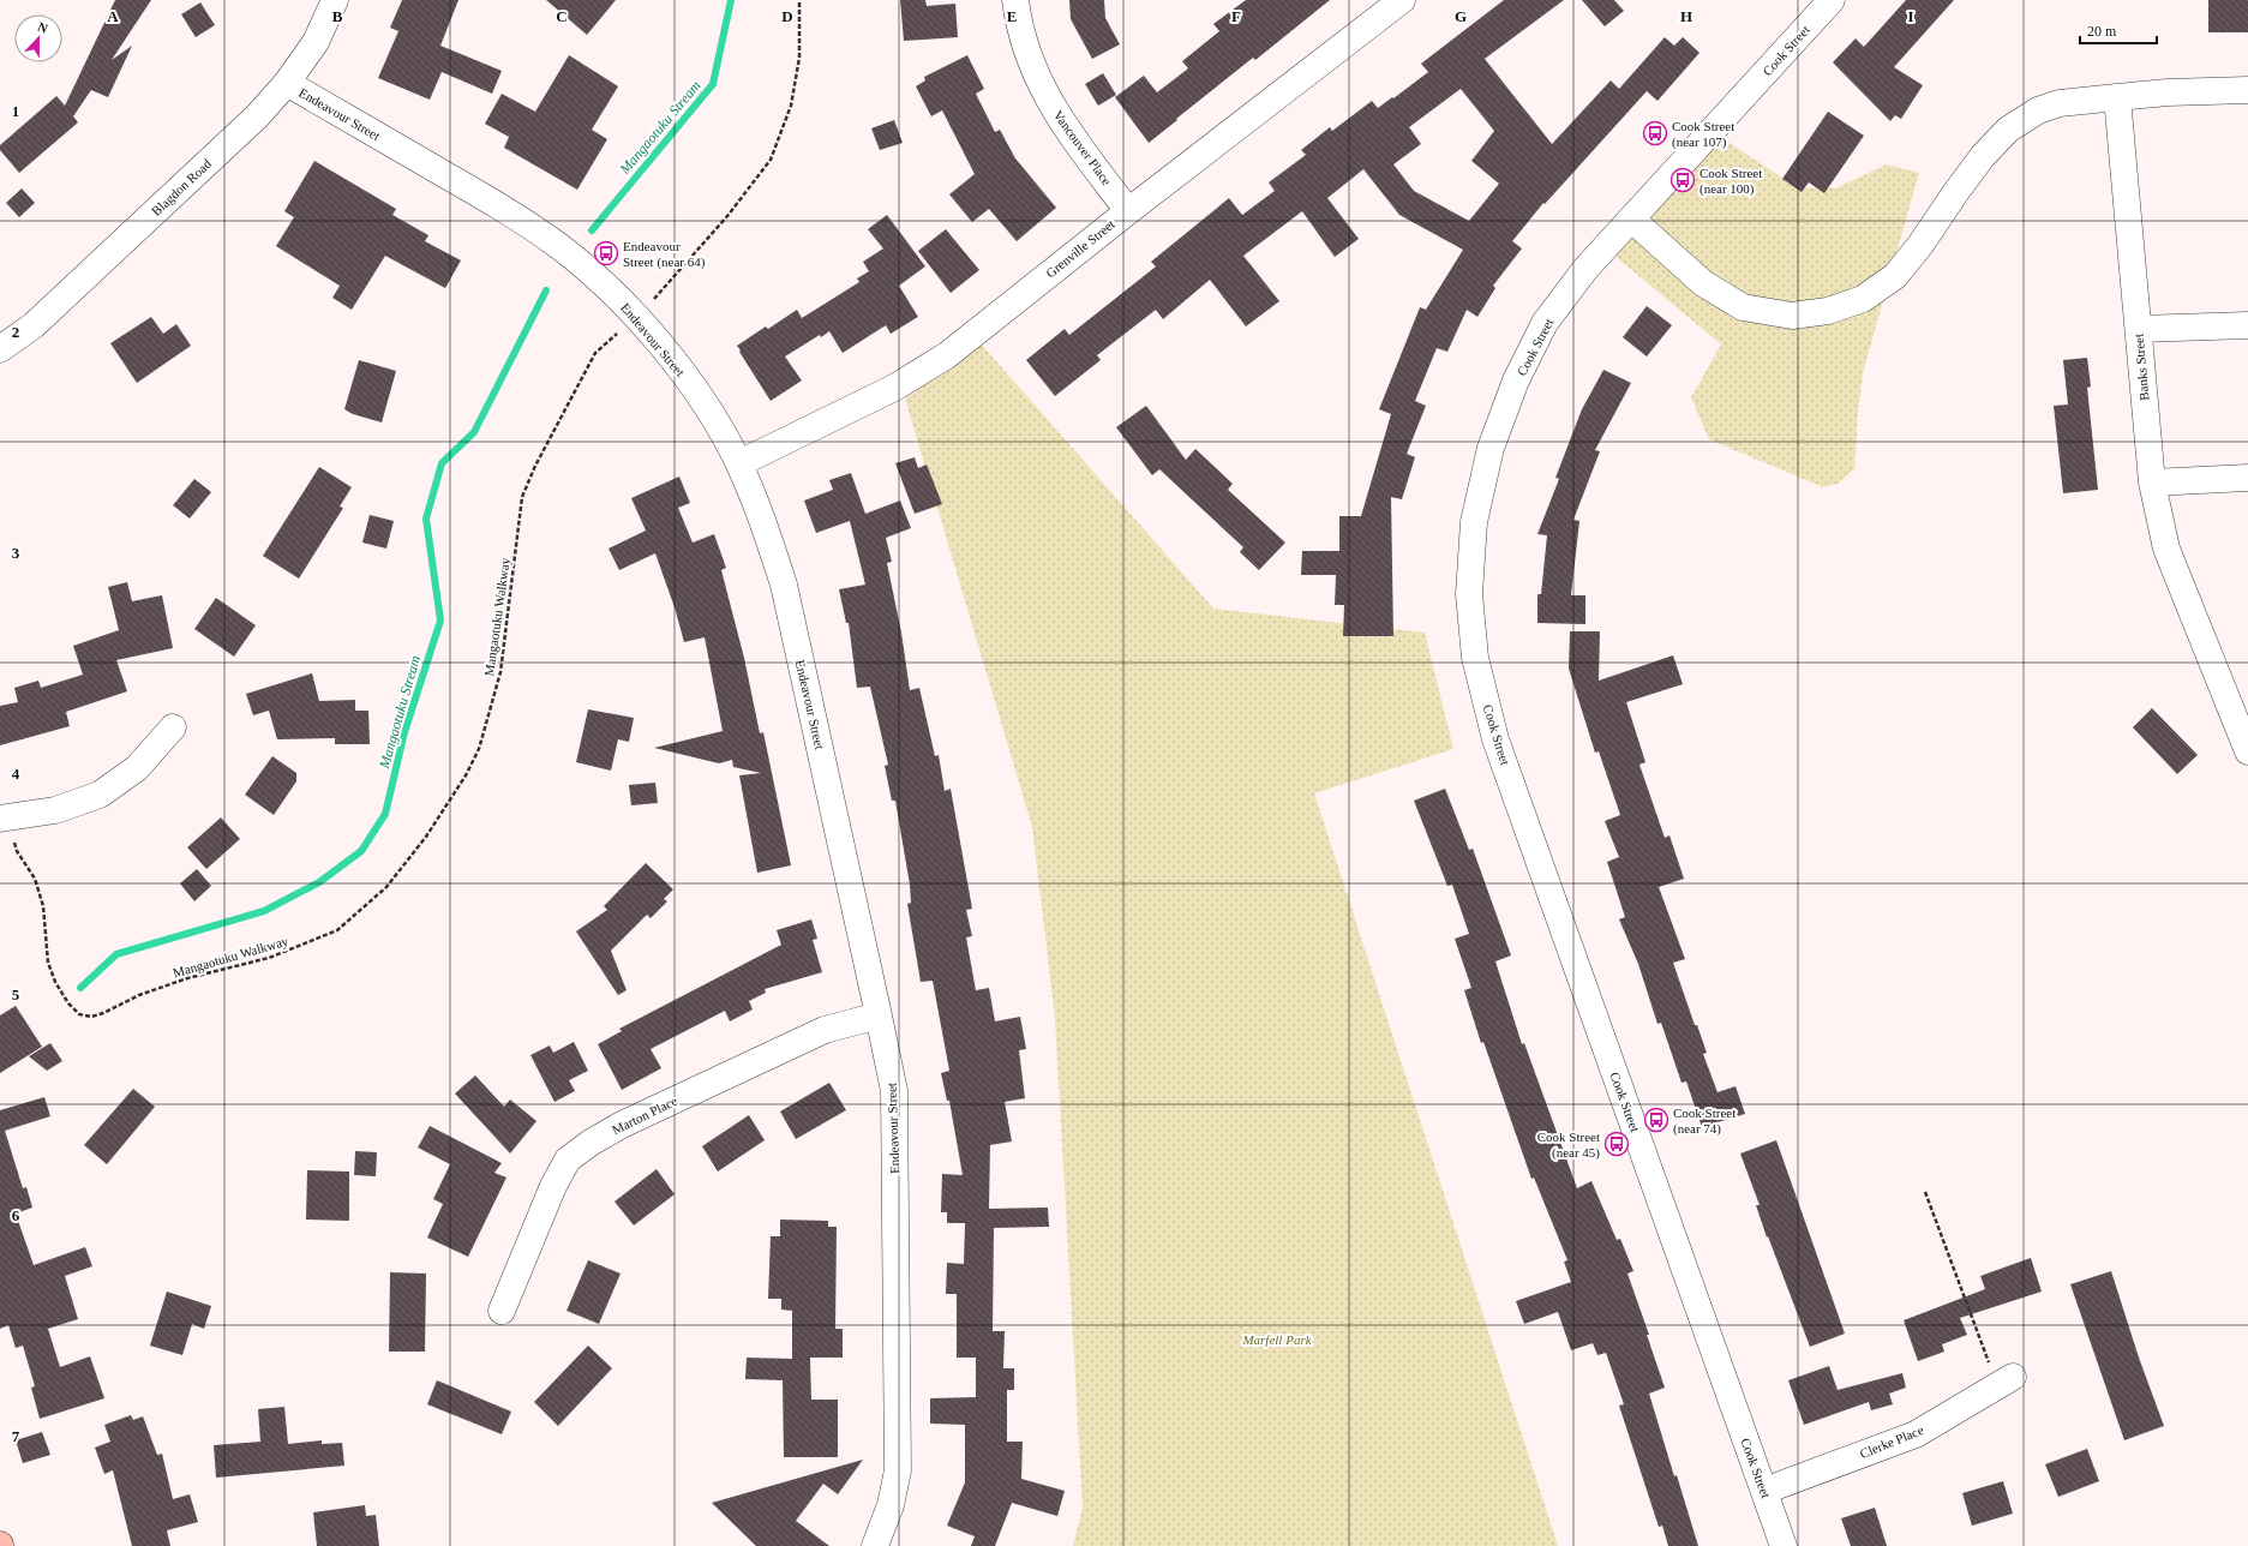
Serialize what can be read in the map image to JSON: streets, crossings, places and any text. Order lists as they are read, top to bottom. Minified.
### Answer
{"streets":{"street":["Cook Street","Endeavour Street","Vancouver Place","Blagdon Road","Grenville Street","Banks Street","Marton Place","Clerke Place"],"path":["Mangaotuku Walkway"]},"crossings":[["Cook Street","Clerke Place"],["Endeavour Street","Blagdon Road"],["Endeavour Street","Grenville Street"],["Endeavour Street","Mangaotuku Walkway"],["Endeavour Street","Marton Place"],["Vancouver Place","Grenville Street"]],"water":["Mangaotuku Stream"],"parks":["Marfell Park"],"places":{"bus stop":["Cook Street (near 107)","Cook Street (near 100)","Endeavour Street (near 64)","Cook Street (near 74)","Cook Street (near 45)"]},"scale_bar":"20 m","north":"top","grid":{"columns":["A","B","C","D","E","F","G","H","I"],"rows":["1","2","3","4","5","6","7"]}}
